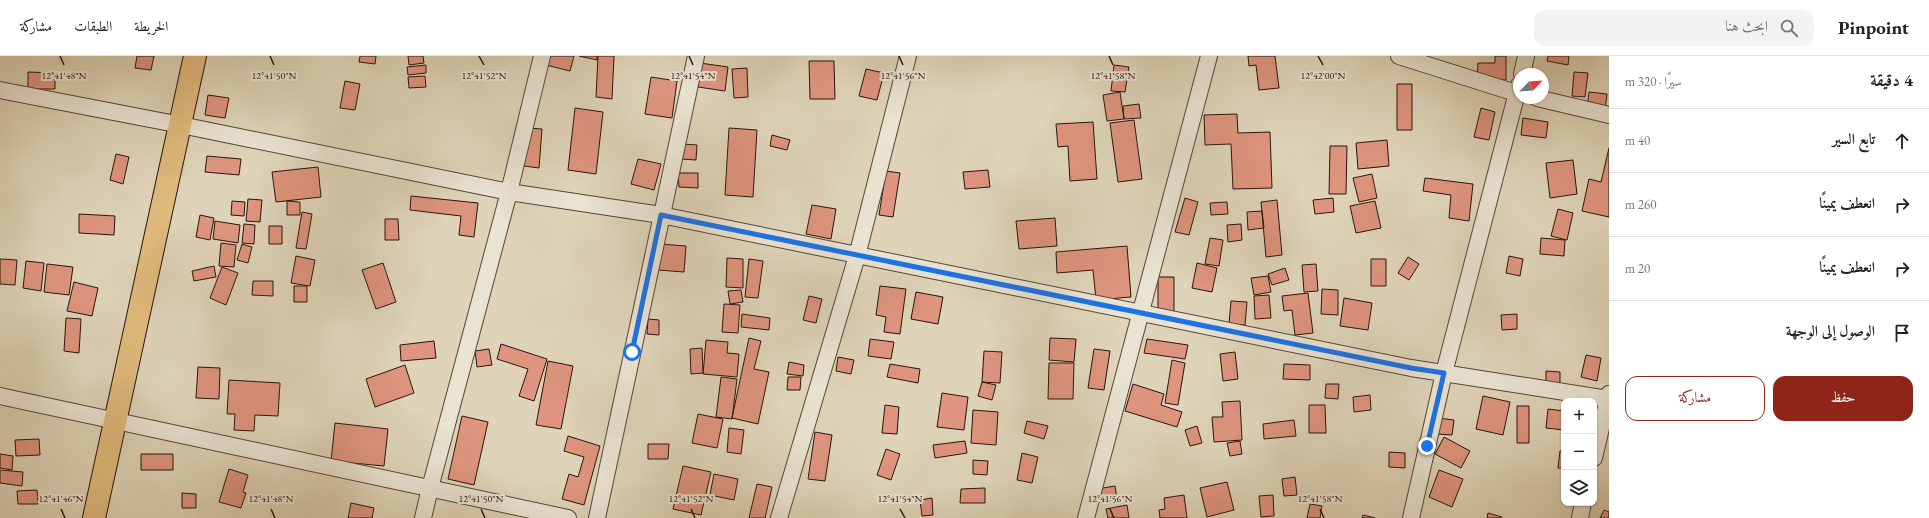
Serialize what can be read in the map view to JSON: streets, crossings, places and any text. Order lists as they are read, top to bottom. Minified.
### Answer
{"north":"top right","page":{"header":"Pinpoint","search":"ابحث هنا","nav":["الخريطة","الطبقات","مشاركة"],"heading":["4 دقيقة","سيرًا · 320 m"],"list":[["تابع السير","40 m"],["انعطف يمينًا","260 m"],["انعطف يمينًا","20 m"],"الوصول إلى الوجهة"],"buttons":["حفظ","مشاركة"],"map_buttons":["+","−"]},"coordinates":["12°41'48\"N","12°41'50\"N","12°41'52\"N","12°41'54\"N","12°41'56\"N","12°41'58\"N","12°42'00\"N","12°41'46\"N"]}
